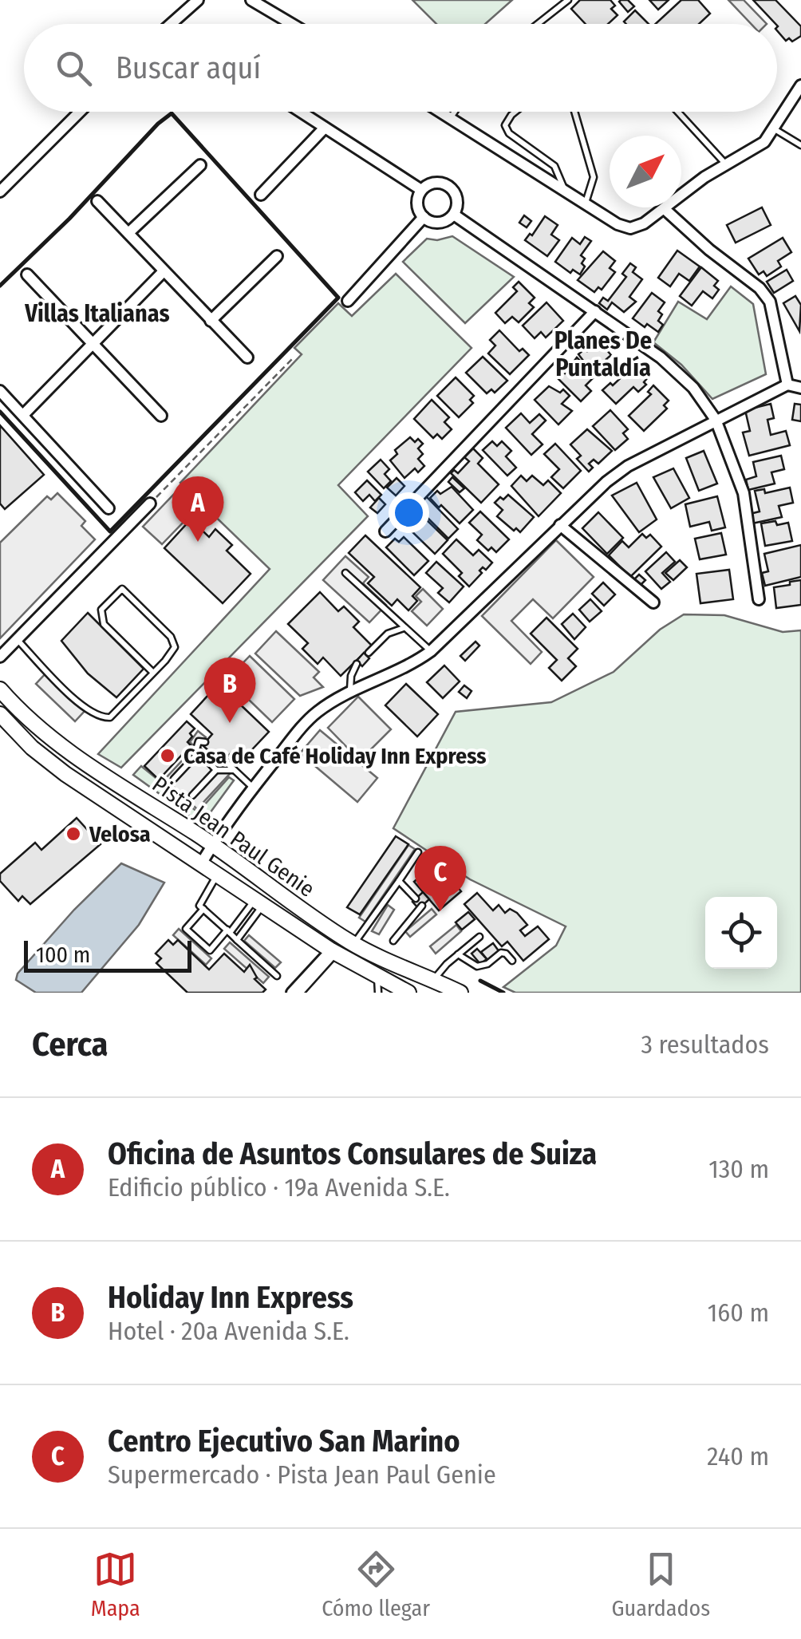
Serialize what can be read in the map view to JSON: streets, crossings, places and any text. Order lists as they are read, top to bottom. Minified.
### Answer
{"streets":{"main road":["Pista Jean Paul Genie"]},"districts":["Villas Italianas","Planes De Puntaldía"],"places":["Casa de Café Holiday Inn Express","Velosa"],"scale_bar":"100 m","north":"top right","page":{"search":"Buscar aquí","pins":["A","B","C"],"scale":"100 m","heading":["Cerca","3 resultados"],"list":[{"mark":"A","name":"Oficina de Asuntos Consulares de Suiza","note":"Edificio público · 19a Avenida S.E.","value":"130 m"},{"mark":"B","name":"Holiday Inn Express","note":"Hotel · 20a Avenida S.E.","value":"160 m"},{"mark":"C","name":"Centro Ejecutivo San Marino","note":"Supermercado · Pista Jean Paul Genie","value":"240 m"}],"nav":["Mapa","Cómo llegar","Guardados"]}}
